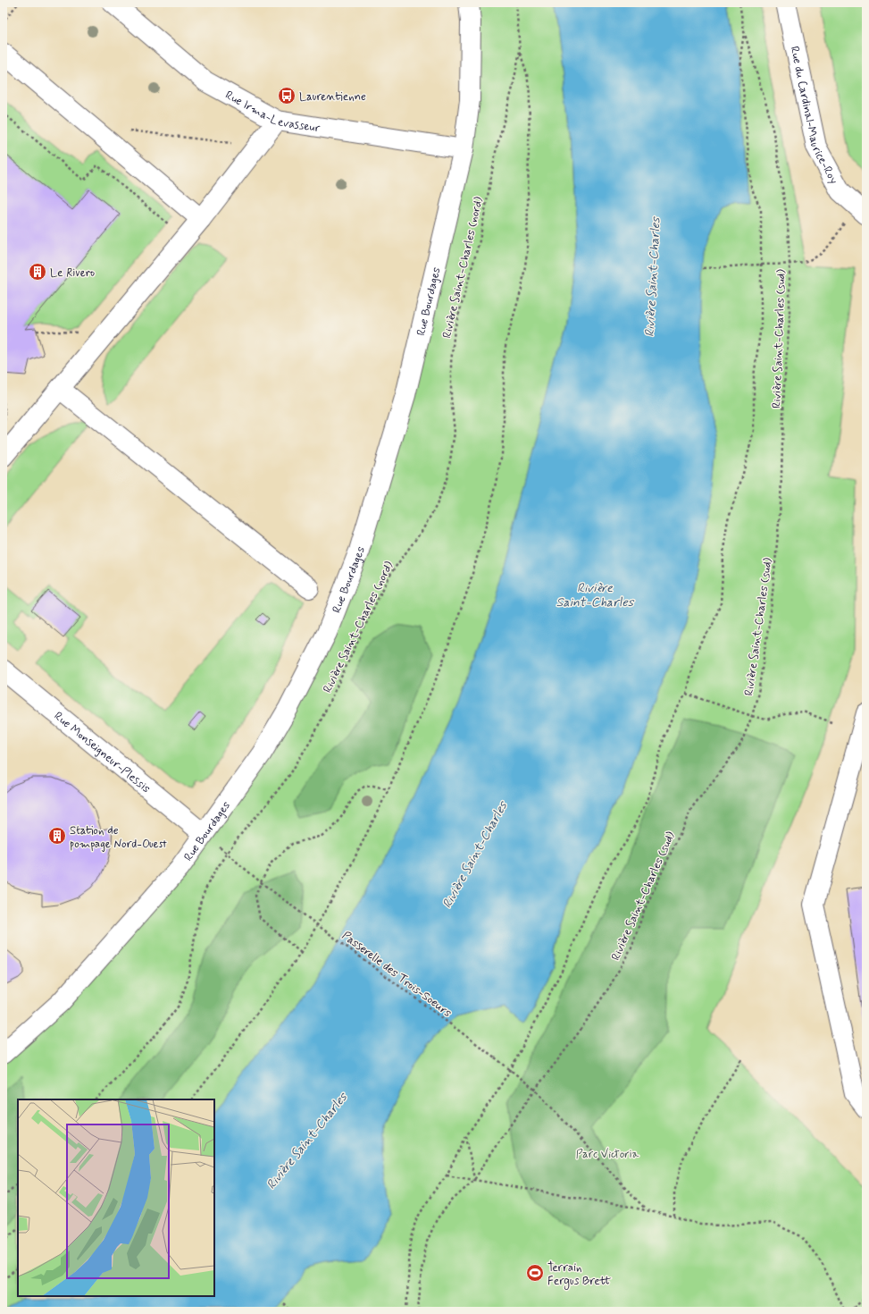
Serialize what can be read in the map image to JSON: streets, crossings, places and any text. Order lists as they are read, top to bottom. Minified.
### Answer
{"streets":{"street":["Rue Irma-Levasseur","Rue du Cardinal-Maurice-Roy","Rue Bourdages","Rue Monseigneur-Plessis"],"path":["Rivière Saint-Charles (nord)","Rivière Saint-Charles (sud)","Passerelle des Trois-Soeurs"]},"crossings":[["Rue Irma-Levasseur","Rue Bourdages"],["Rivière Saint-Charles (nord)","Passerelle des Trois-Soeurs"],["Rue Bourdages","Rue Monseigneur-Plessis"],["Rivière Saint-Charles (sud)","Passerelle des Trois-Soeurs"]],"water":["Rivière Saint-Charles"],"parks":["Parc Victoria"],"places":{"bus stop":["Laurentienne"],"building":["Le Rivero","Station de pompage Nord-Ouest"],"sports":["Terrain Fergus Brett"]}}
